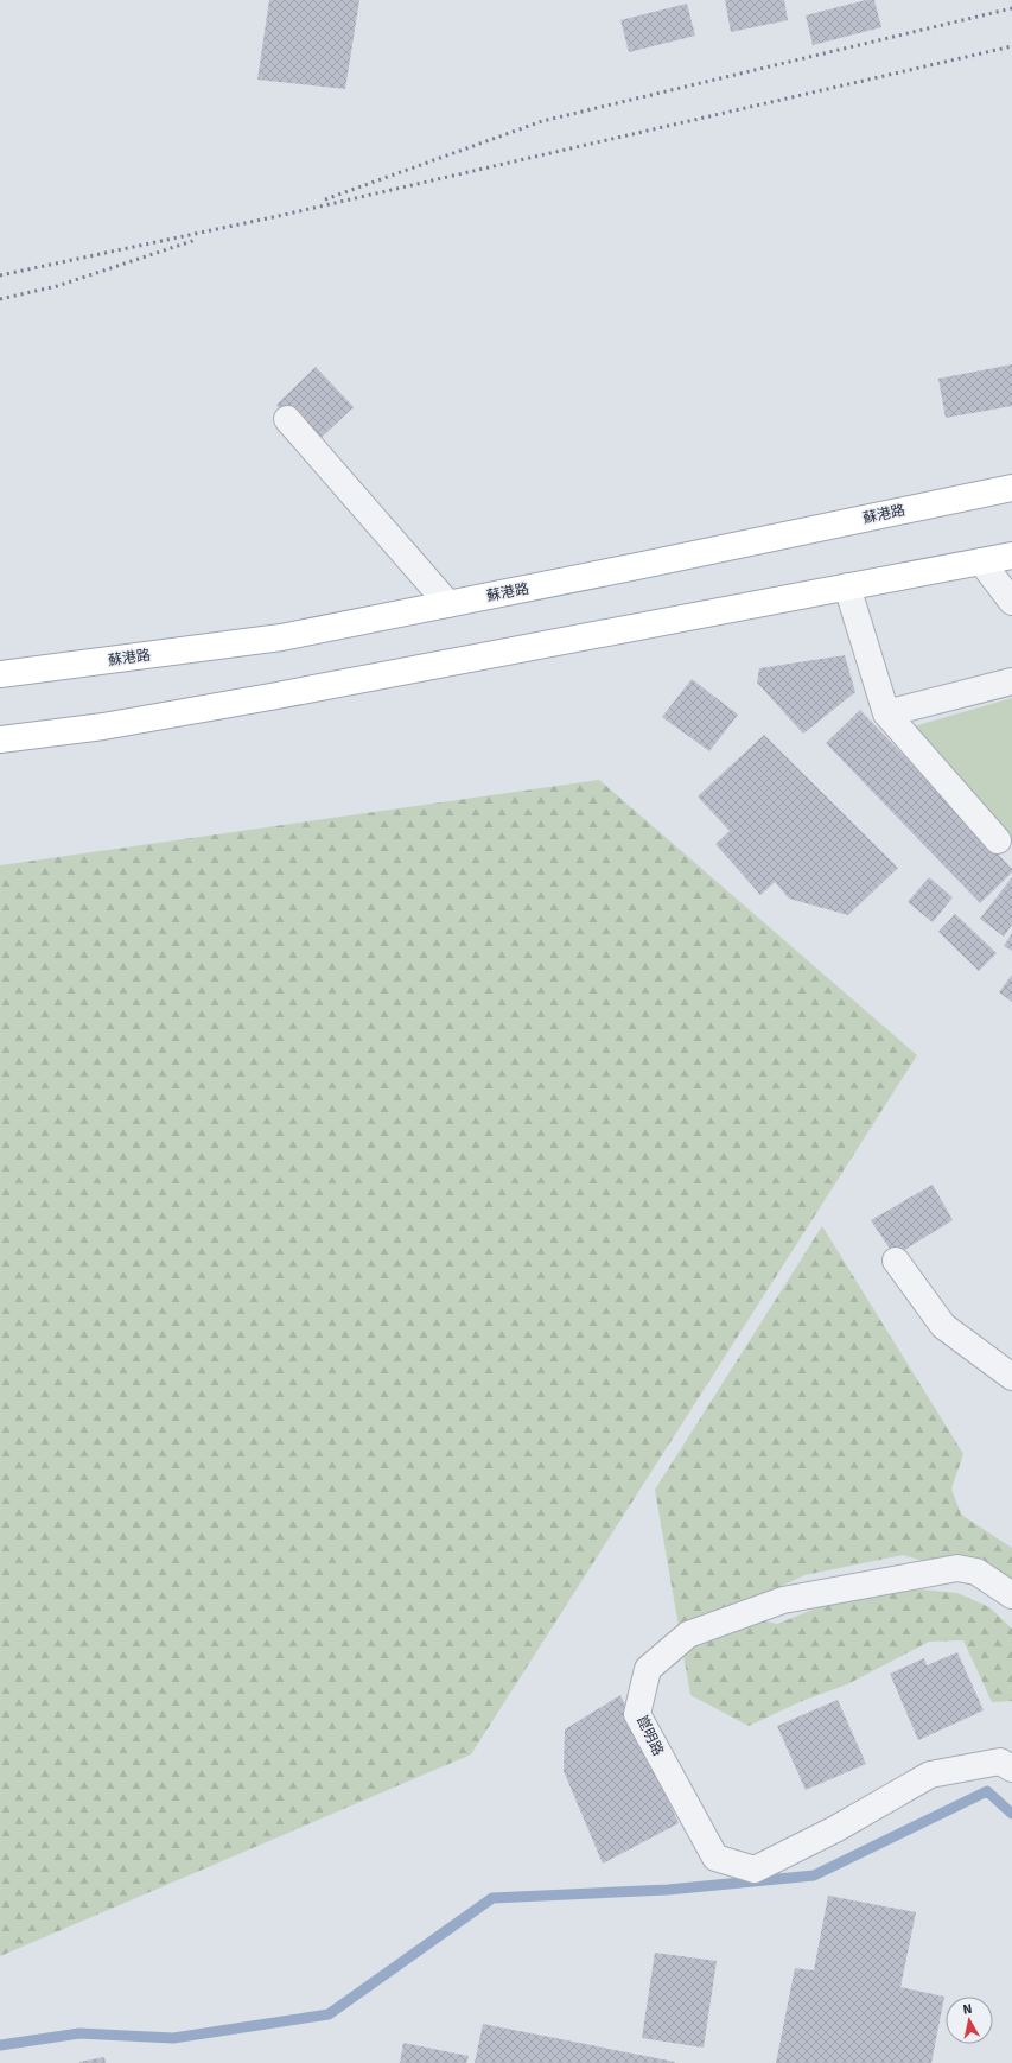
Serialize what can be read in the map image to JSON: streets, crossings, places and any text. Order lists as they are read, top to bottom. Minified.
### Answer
{"streets":{"main road":["蘇港路"],"street":["崑明路"]},"north":"top"}
